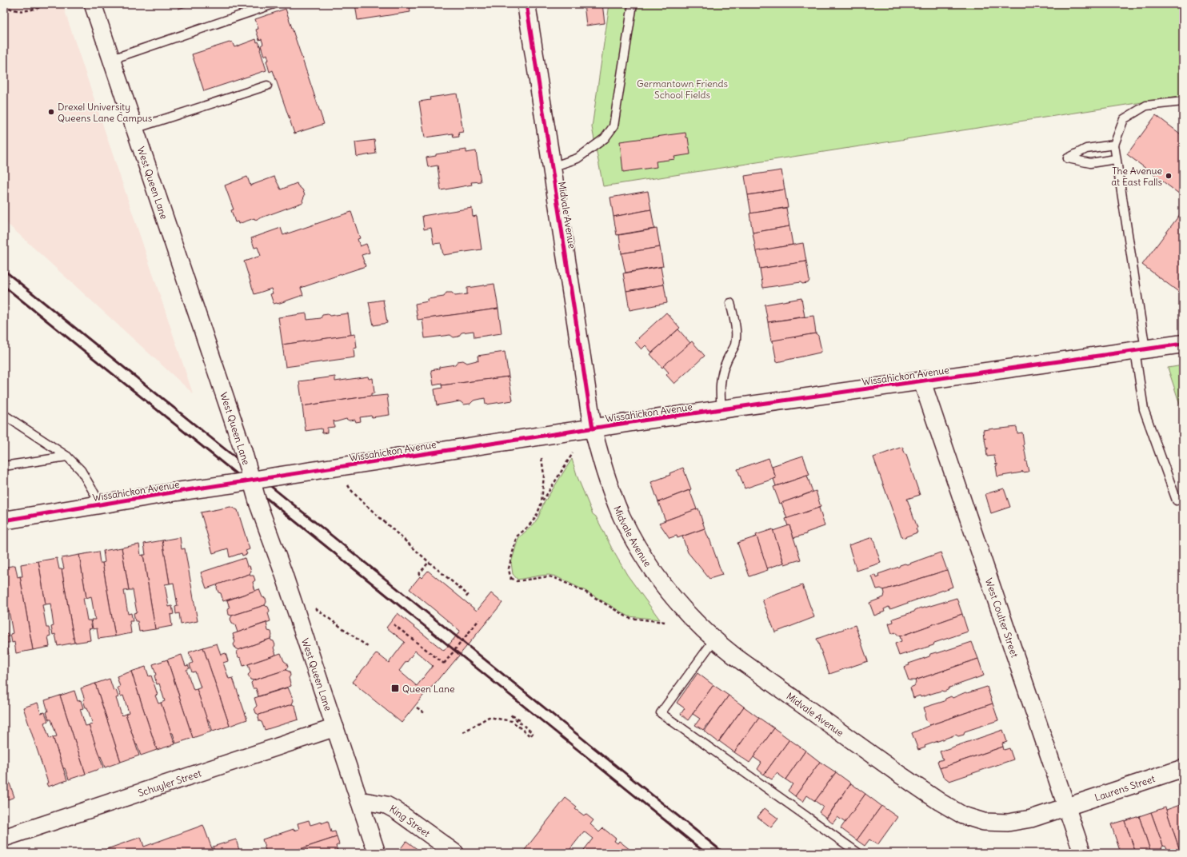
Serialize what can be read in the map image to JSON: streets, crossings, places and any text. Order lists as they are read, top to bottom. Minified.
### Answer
{"streets":{"street":["West Queen Lane","Midvale Avenue","Wissahickon Avenue","West Coulter Street","Schuyler Street","Laurens Street","King Street"]},"crossings":[["West Queen Lane","Wissahickon Avenue"],["West Queen Lane","Schuyler Street"],["West Queen Lane","King Street"],["Midvale Avenue","Wissahickon Avenue"],["Midvale Avenue","West Coulter Street"],["Midvale Avenue","Laurens Street"],["Wissahickon Avenue","West Coulter Street"],["West Coulter Street","Laurens Street"]],"parks":["Germantown Friends School Fields"],"places":{"other":["Drexel University Queens Lane Campus","The Avenue at East Falls"],"transit":["Queen Lane"]}}
